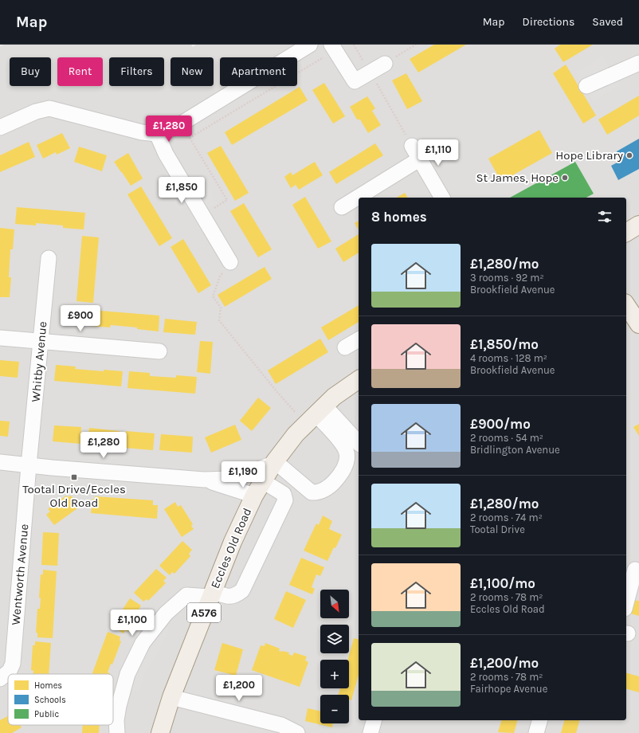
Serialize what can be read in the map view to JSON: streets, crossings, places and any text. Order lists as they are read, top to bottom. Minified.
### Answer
{"streets":{"main road":["Eccles Old Road","A576"],"street":["Whitby Avenue","Wentworth Avenue"]},"crossings":[["Whitby Avenue","Wentworth Avenue"]],"places":{"other":["Hope Library","St James, Hope"],"transit":["Tootal Drive/Eccles Old Road"]},"legend":["Homes","Schools","Public"],"north":"bottom right","page":{"header":"Map","nav":["Map","Directions","Saved"],"chip":["Buy","Rent","Filters","New","Apartment"],"price":["£1,280","£1,110","£1,850","£900","£1,280","£1,190","£1,100","£1,200"],"heading":"8 homes","list":[{"name":"£1,280/mo","note":"3 rooms · 92 m² · Brookfield Avenue"},{"name":"£1,850/mo","note":"4 rooms · 128 m² · Brookfield Avenue"},{"name":"£900/mo","note":"2 rooms · 54 m² · Bridlington Avenue"},{"name":"£1,280/mo","note":"2 rooms · 74 m² · Tootal Drive"},{"name":"£1,100/mo","note":"2 rooms · 78 m² · Eccles Old Road"},{"name":"£1,200/mo","note":"2 rooms · 78 m² · Fairhope Avenue"}],"map_buttons":["+","−"]}}
